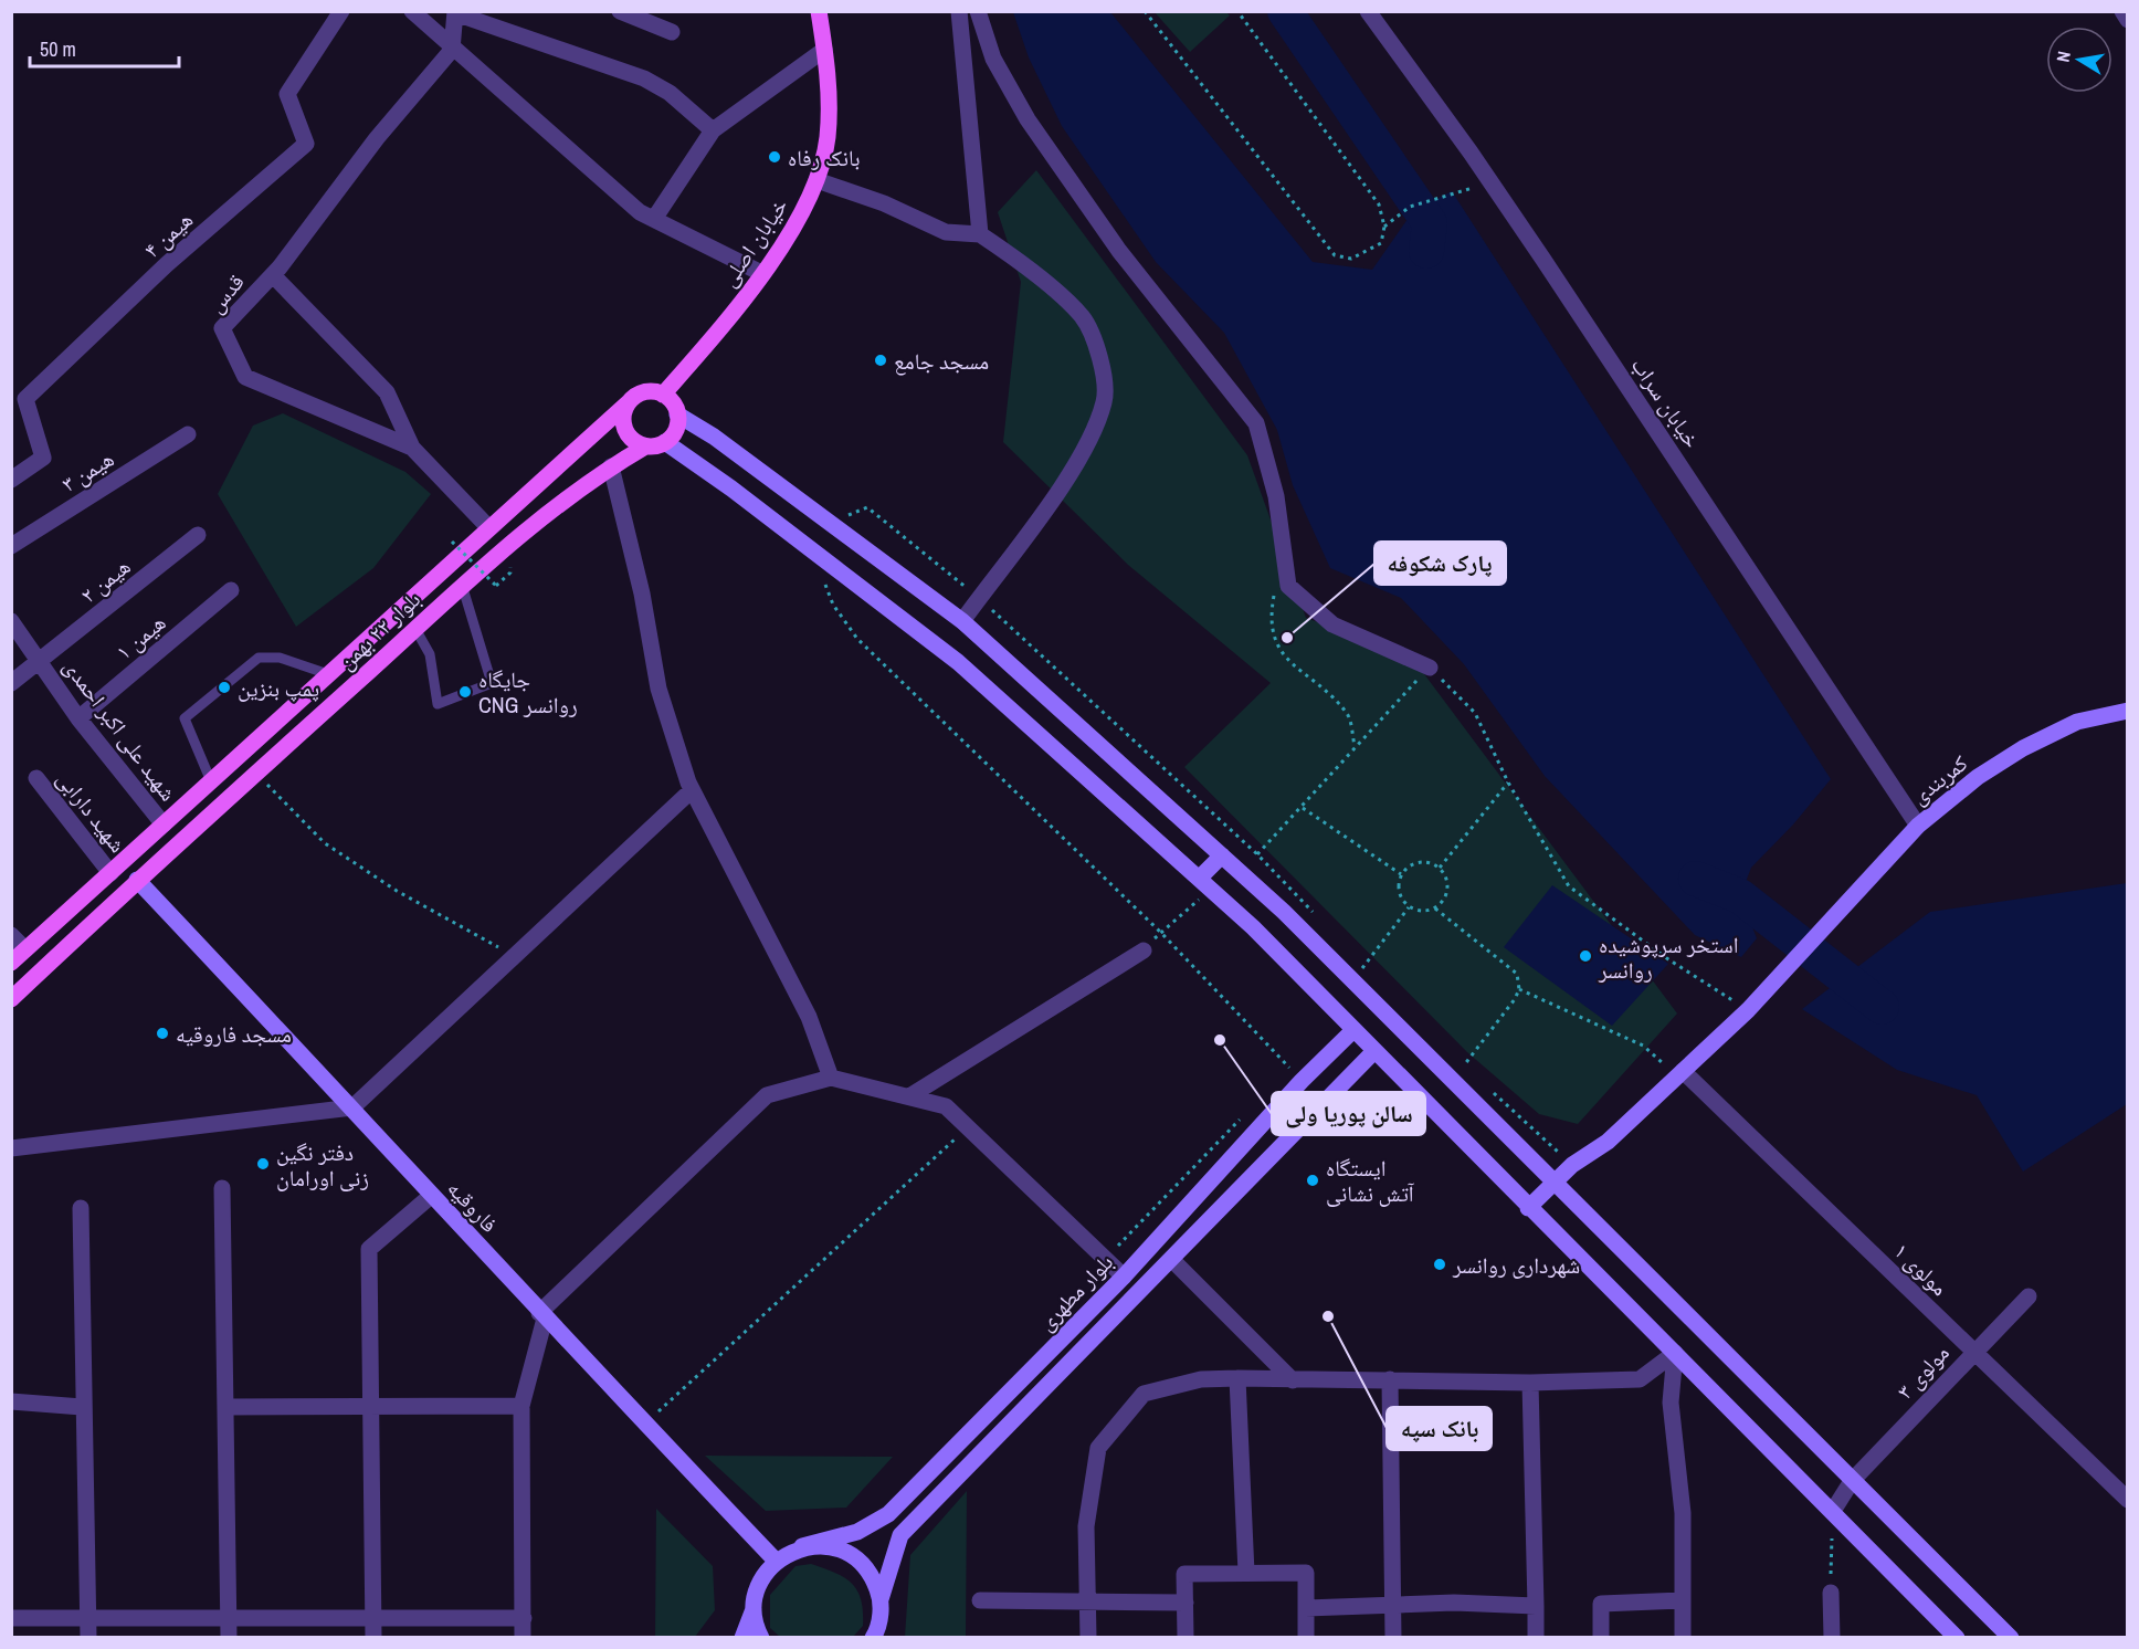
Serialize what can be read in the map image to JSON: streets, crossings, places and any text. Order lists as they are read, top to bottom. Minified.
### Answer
{"streets":{"main road":["خیابان اصلی","بلوار ۲۲ بهمن","کمربندی","فاروقیه","بلوار مطهری"],"street":["هیمن ۴","قدس","خیابان سراب","هیمن ۳","هیمن ۲","هیمن ۱","شهید علی اکبر احمدی","شهید دارابی","مولوی ۱","مولوی ۳"]},"crossings":[["خیابان اصلی","بلوار ۲۲ بهمن"],["قدس","بلوار ۲۲ بهمن"],["خیابان سراب","کمربندی"],["هیمن ۲","شهید علی اکبر احمدی"],["بلوار ۲۲ بهمن","شهید علی اکبر احمدی"],["بلوار ۲۲ بهمن","شهید دارابی"],["بلوار ۲۲ بهمن","فاروقیه"],["هیمن ۱","شهید علی اکبر احمدی"],["کمربندی","مولوی ۱"],["فاروقیه","بلوار مطهری"],["مولوی ۱","مولوی ۳"]],"places":["بانک رفاه","مسجد جامع","پارک شکوفه","پمپ بنزین","جایگاه CNG روانسر","استخر سرپوشیده روانسر","مسجد فاروقیه","سالن پوریا ولی","دفتر نگین زنی اورامان","ایستگاه آتش نشانی","شهرداری روانسر","بانک سپه"],"scale_bar":"50 m","north":"left"}
